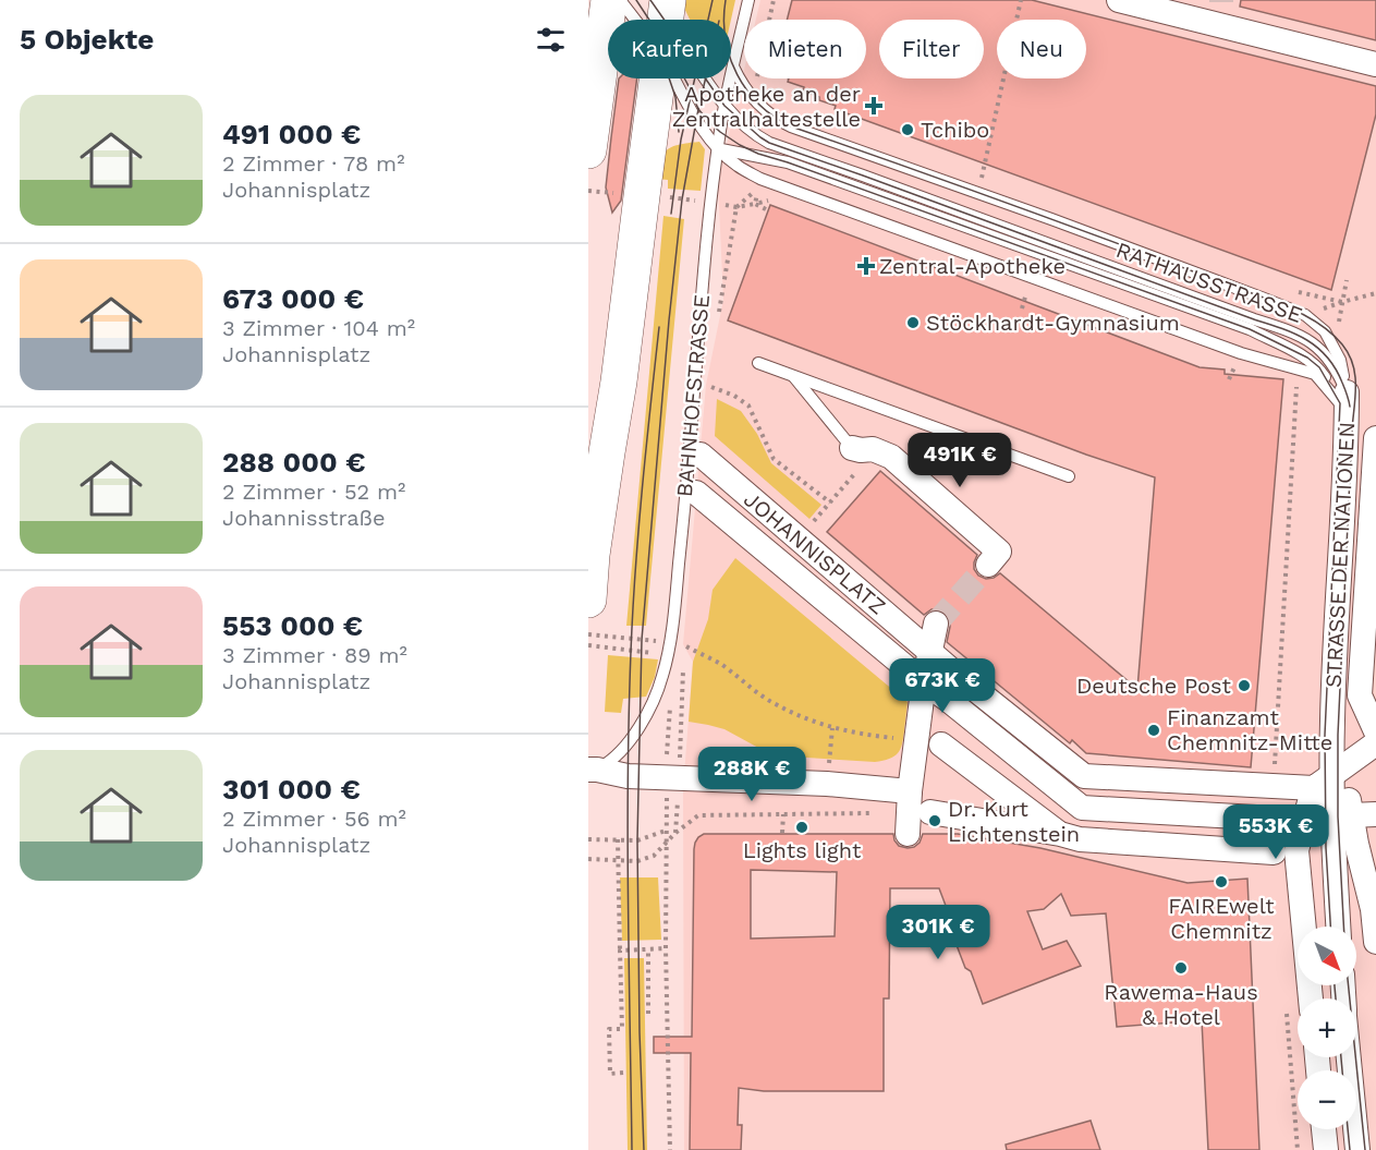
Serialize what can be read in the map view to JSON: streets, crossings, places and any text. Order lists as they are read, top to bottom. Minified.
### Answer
{"streets":{"street":["JOHANNISPLATZ","STRASSE DER NATIONEN"],"lane":["RATHAUSSTRASSE","BAHNHOFSTRASSE"]},"crossings":[["RATHAUSSTRASSE","BAHNHOFSTRASSE"],["RATHAUSSTRASSE","STRASSE DER NATIONEN"]],"places":{"health":["Apotheke an der Zentralhaltestelle","Zentral-Apotheke"],"other":["Tchibo","Stöckhardt-Gymnasium","Deutsche Post","Finanzamt Chemnitz-Mitte","Dr. Kurt Lichtenstein","Lights light","FAIREwelt Chemnitz","Rawema-Haus & Hotel"]},"north":"bottom right","page":{"heading":"5 Objekte","chip":["Kaufen","Mieten","Filter","Neu"],"list":[{"name":"491 000 €","note":"2 Zimmer · 78 m² · Johannisplatz"},{"name":"673 000 €","note":"3 Zimmer · 104 m² · Johannisplatz"},{"name":"288 000 €","note":"2 Zimmer · 52 m² · Johannisstraße"},{"name":"553 000 €","note":"3 Zimmer · 89 m² · Johannisplatz"},{"name":"301 000 €","note":"2 Zimmer · 56 m² · Johannisplatz"}],"price":["491K €","673K €","288K €","553K €","301K €"],"map_buttons":["+","−"]}}
